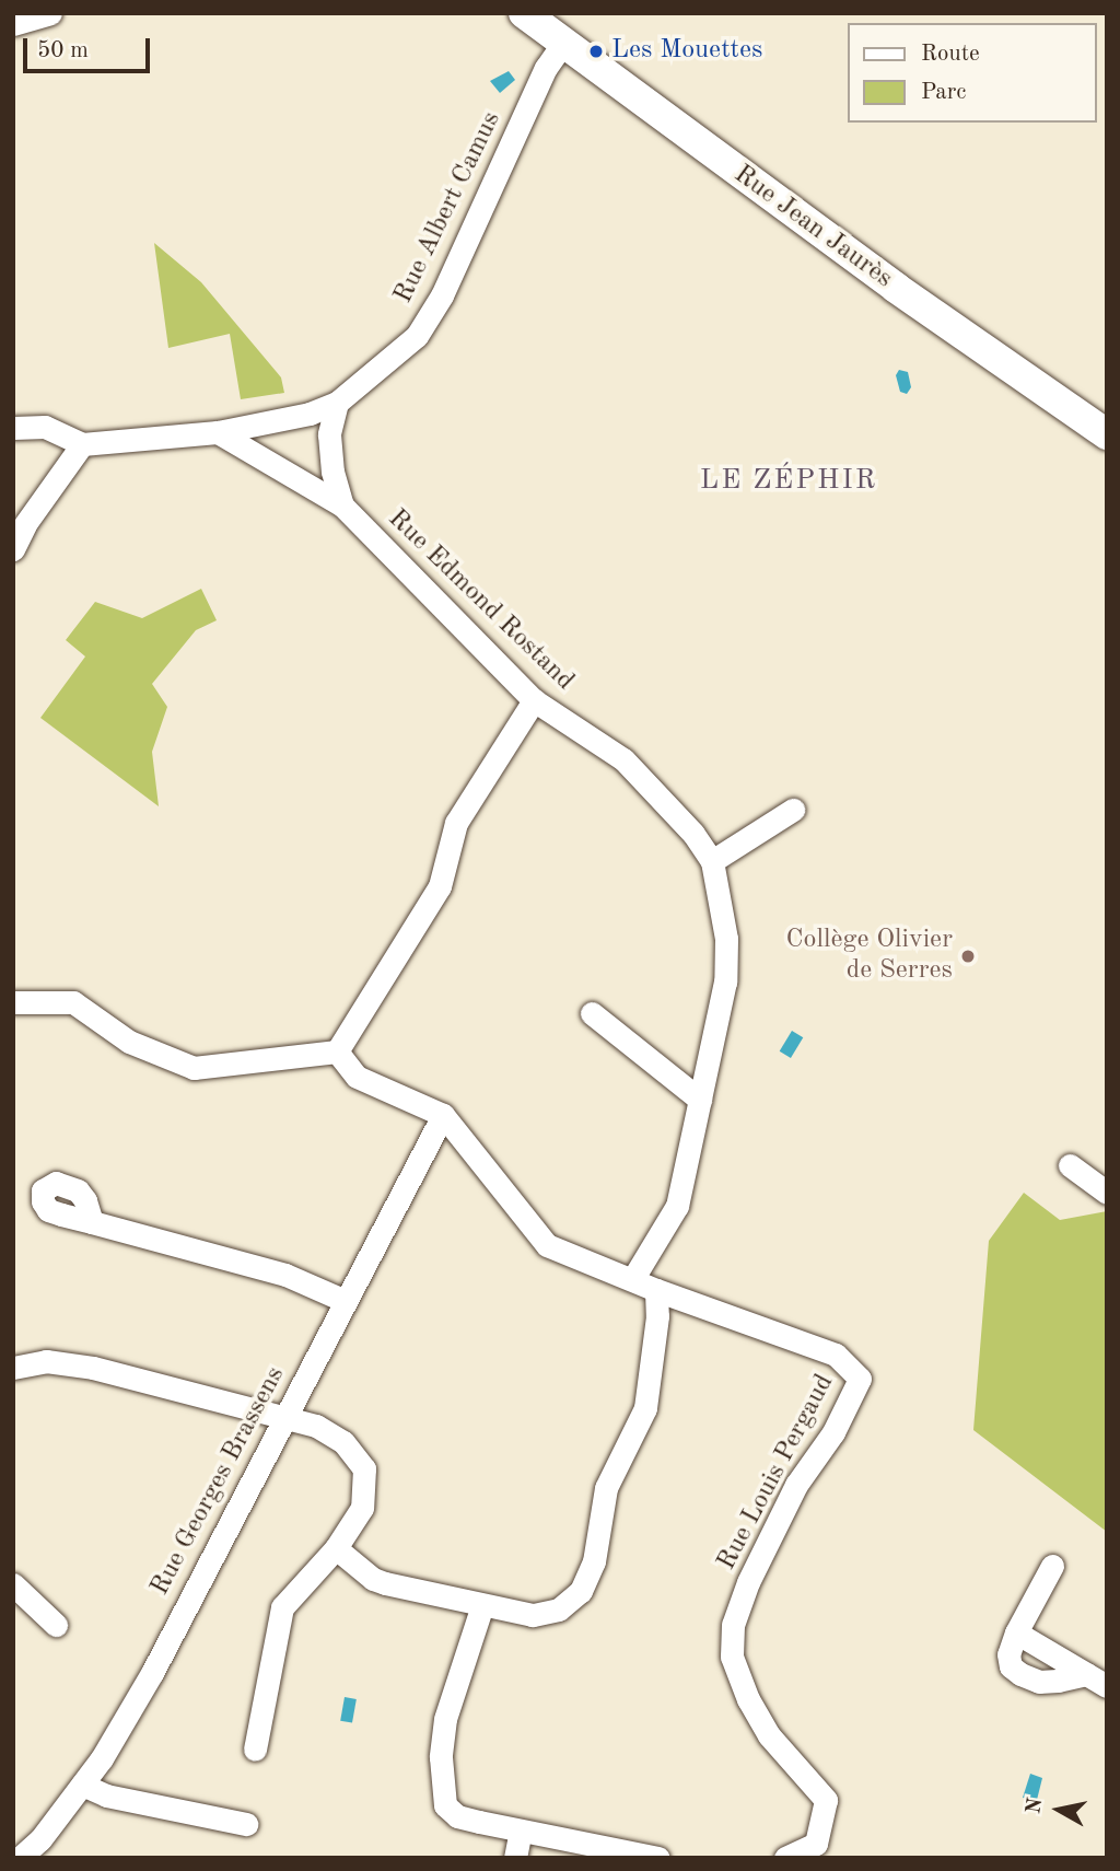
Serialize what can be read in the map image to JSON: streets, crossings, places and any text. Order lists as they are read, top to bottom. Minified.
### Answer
{"streets":{"main road":["Rue Jean Jaurès"],"street":["Rue Albert Camus","Rue Edmond Rostand","Rue Louis Pergaud","Rue Georges Brassens"]},"crossings":[["Rue Albert Camus","Rue Jean Jaurès"],["Rue Albert Camus","Rue Edmond Rostand"]],"districts":["LE ZÉPHIR"],"places":["Les Mouettes","Collège Olivier de Serres"],"legend":["Route","Parc"],"scale_bar":"50 m","north":"left"}
